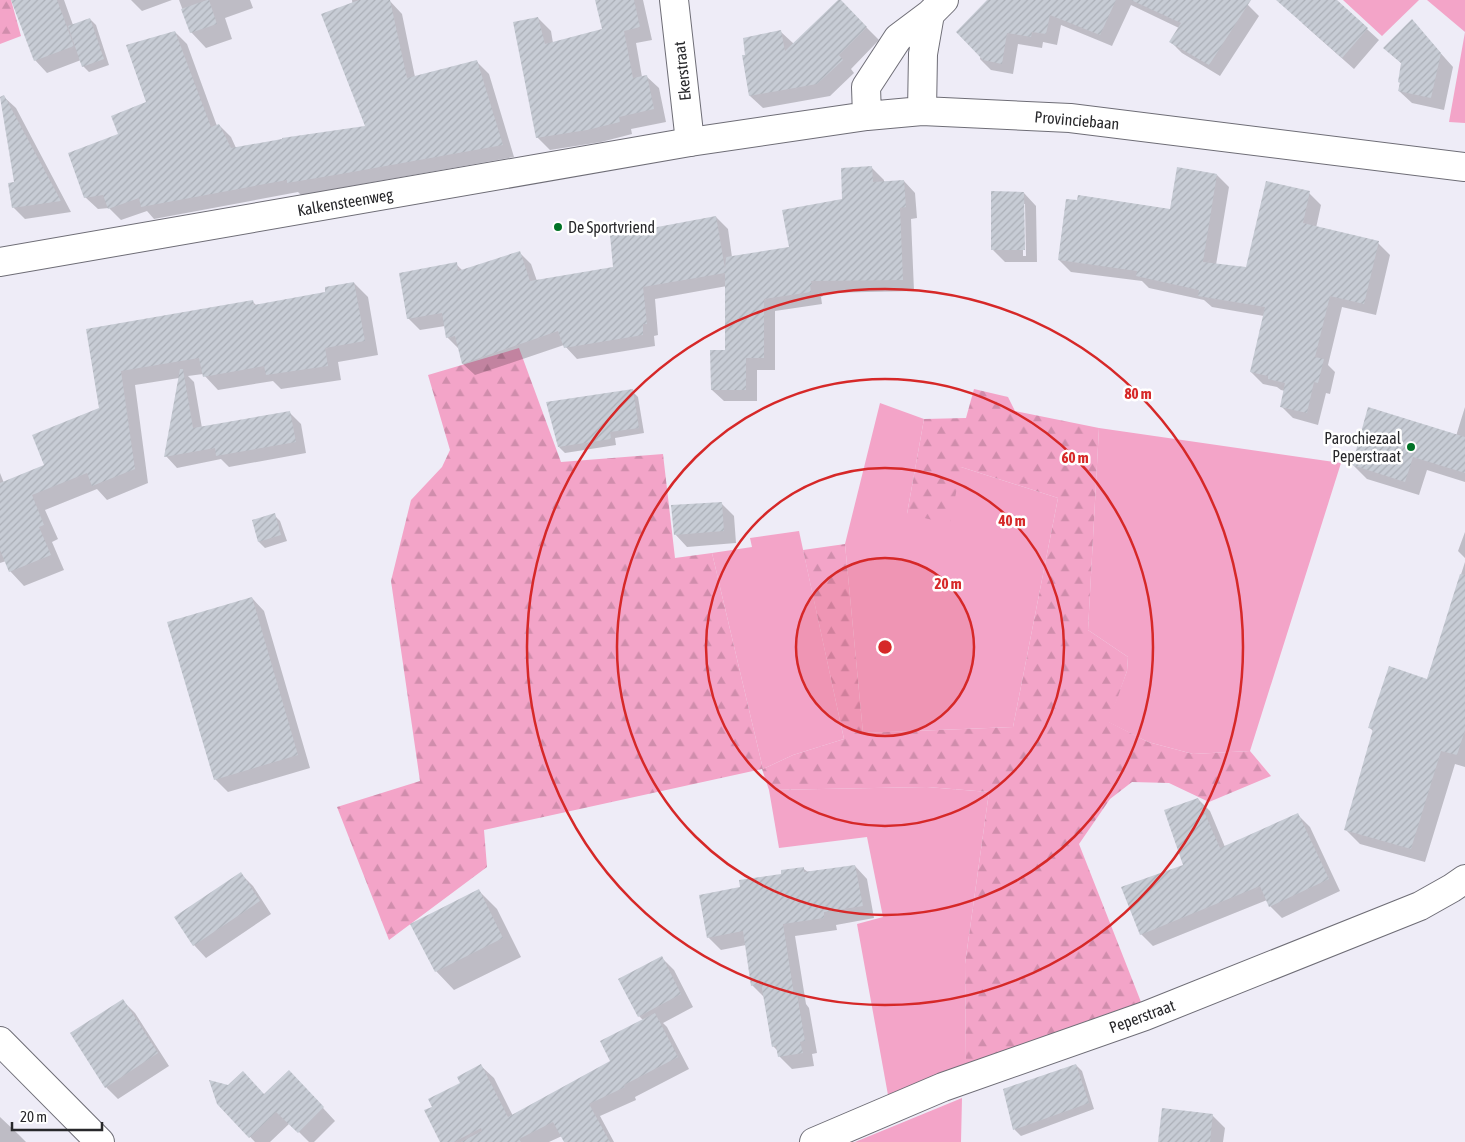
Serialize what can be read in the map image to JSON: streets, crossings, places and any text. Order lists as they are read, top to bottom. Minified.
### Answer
{"streets":{"main road":["Ekerstraat","Provinciebaan","Kalkensteenweg","Peperstraat"]},"crossings":[["Ekerstraat","Provinciebaan"],["Ekerstraat","Kalkensteenweg"],["Provinciebaan","Kalkensteenweg"]],"places":["De Sportvriend","Parochiezaal Peperstraat"],"scale_bar":"20 m","rings":["80 m","60 m","40 m","20 m"]}
